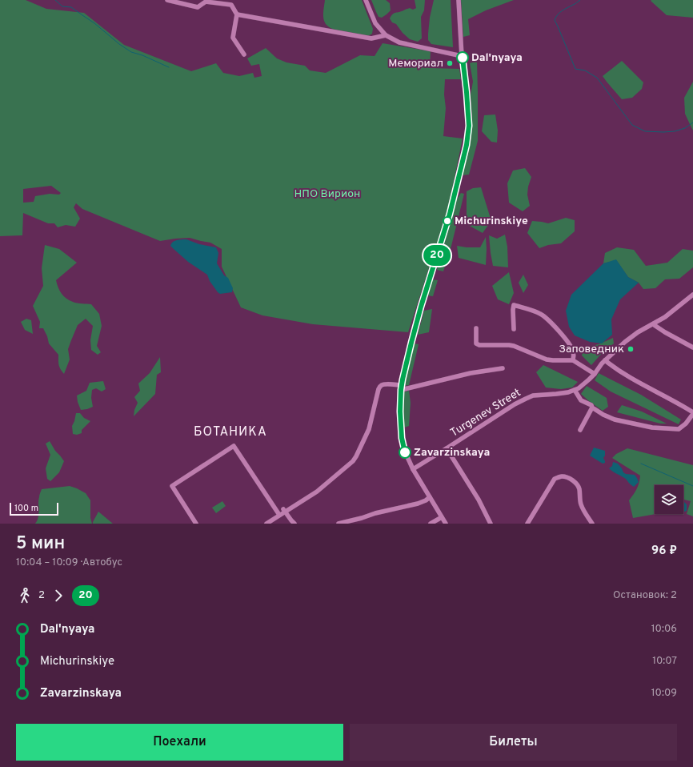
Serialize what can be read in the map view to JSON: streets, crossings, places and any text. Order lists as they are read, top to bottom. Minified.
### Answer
{"streets":{"street":["Turgenev Street"]},"districts":["БОТАНИКА"],"parks":["НПО Вирион"],"places":["Dal'nyaya","Мемориал","Michurinskiye","Заповедник","Zavarzinskaya"],"lines":["bus line 20"],"scale_bar":"100 m","page":{"on_map":"20","scale":"100 m","heading":["5 мин","10:04 – 10:09 · Автобус","96 ₽"],"legs":["2","20","Остановок: 2"],"list":[{"name":"Dal'nyaya","value":"10:06"},{"name":"Michurinskiye","value":"10:07"},{"name":"Zavarzinskaya","value":"10:09"}],"buttons":["Поехали","Билеты"]}}
